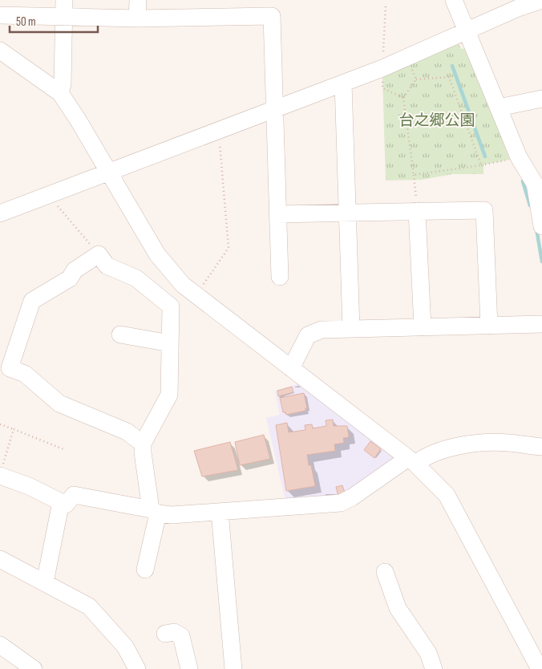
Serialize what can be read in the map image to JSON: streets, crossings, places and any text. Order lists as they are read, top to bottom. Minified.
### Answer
{"parks":["台之郷公園"],"scale_bar":"50 m"}
